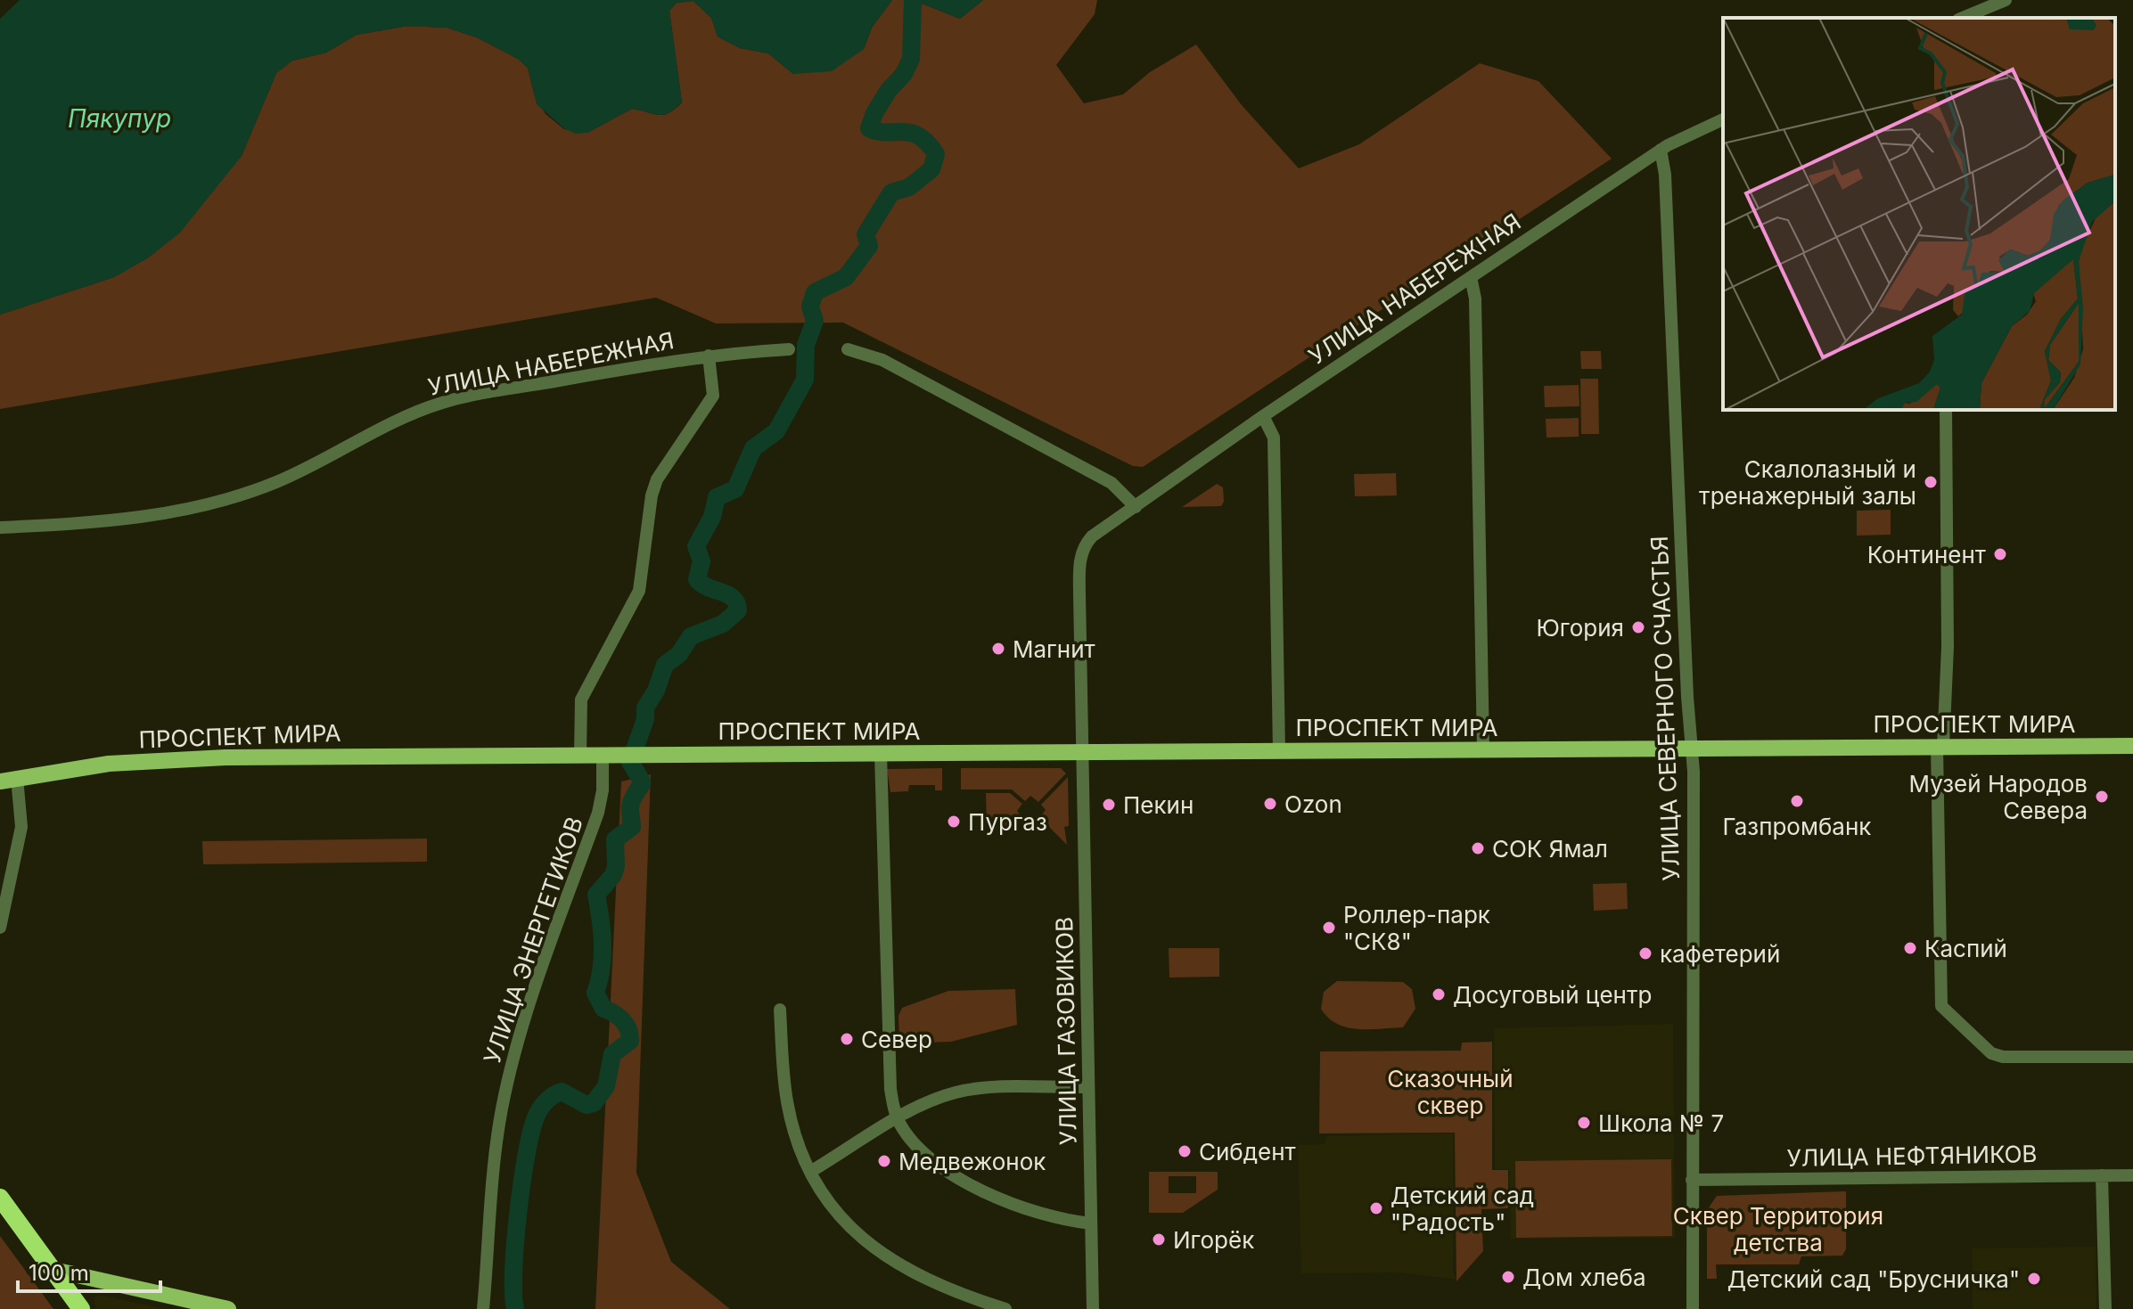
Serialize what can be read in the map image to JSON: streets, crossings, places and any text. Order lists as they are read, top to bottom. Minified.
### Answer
{"streets":{"main road":["ПРОСПЕКТ МИРА"],"street":["УЛИЦА НАБЕРЕЖНАЯ","УЛИЦА СЕВЕРНОГО СЧАСТЬЯ","УЛИЦА ЭНЕРГЕТИКОВ","УЛИЦА ГАЗОВИКОВ","УЛИЦА НЕФТЯНИКОВ"]},"crossings":[["УЛИЦА НАБЕРЕЖНАЯ","УЛИЦА СЕВЕРНОГО СЧАСТЬЯ"],["УЛИЦА НАБЕРЕЖНАЯ","ПРОСПЕКТ МИРА"],["УЛИЦА НАБЕРЕЖНАЯ","УЛИЦА ГАЗОВИКОВ"],["УЛИЦА СЕВЕРНОГО СЧАСТЬЯ","ПРОСПЕКТ МИРА"],["УЛИЦА СЕВЕРНОГО СЧАСТЬЯ","УЛИЦА НЕФТЯНИКОВ"],["ПРОСПЕКТ МИРА","УЛИЦА ЭНЕРГЕТИКОВ"],["ПРОСПЕКТ МИРА","УЛИЦА ГАЗОВИКОВ"]],"water":["Пякупур"],"parks":["Сказочный сквер","Сквер Территория детства"],"places":["Скалолазный и тренажерный залы","Континент","Югория","Магнит","Музей Народов Севера","Газпромбанк","Ozon","Пекин","Пургаз","СОК Ямал","Роллер-парк \"СК8\"","Каспий","кафетерий","Досуговый центр","Север","Школа № 7","Сибдент","Медвежонок","Детский сад \"Радость\"","Игорёк","Дом хлеба","Детский сад \"Брусничка\""],"scale_bar":"100 m"}
